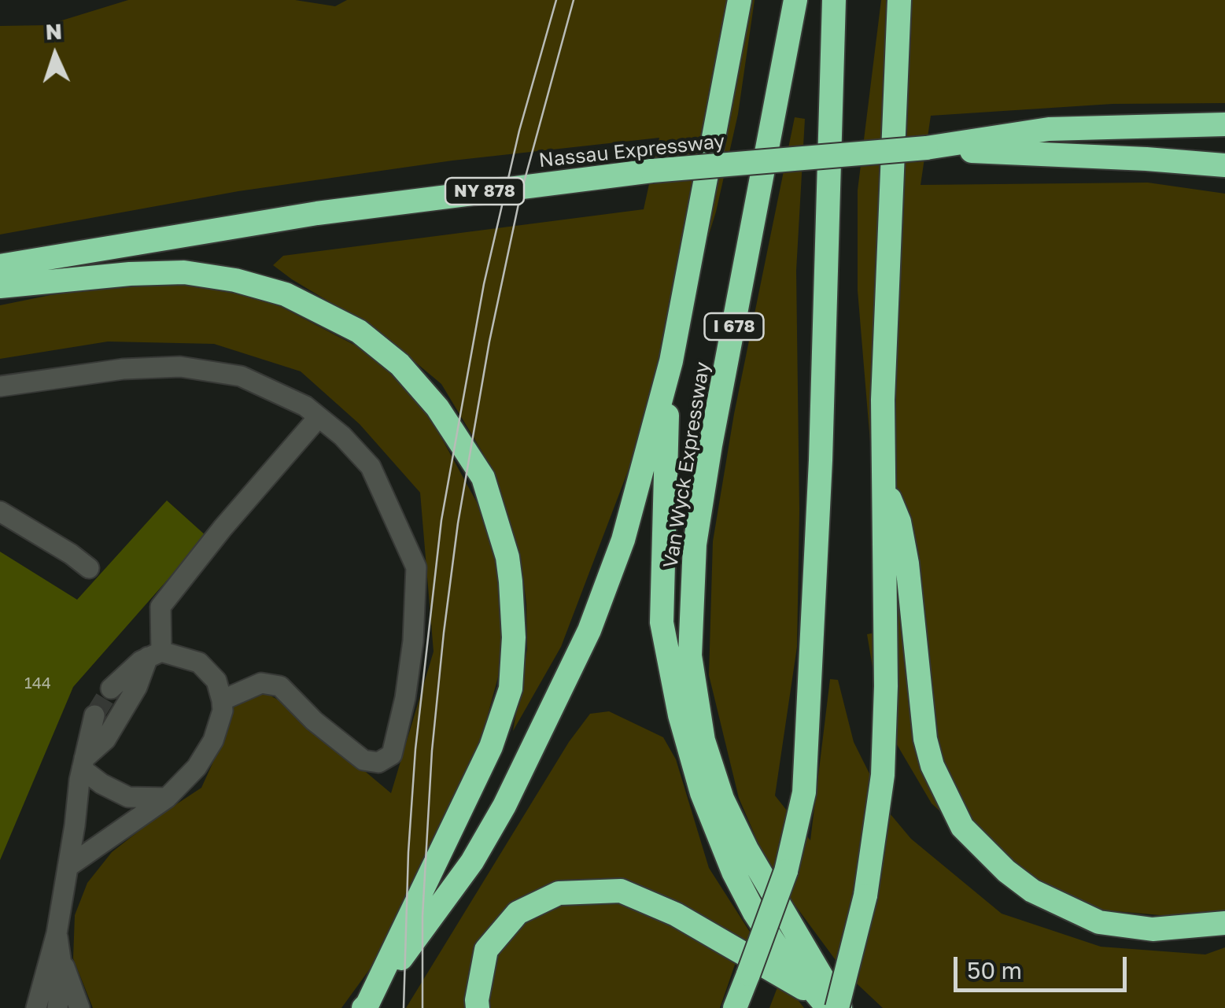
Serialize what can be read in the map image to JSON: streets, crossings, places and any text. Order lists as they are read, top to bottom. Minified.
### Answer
{"streets":{"highway":["Nassau Expressway","NY 878","I 678","Van Wyck Expressway"]},"house_numbers":["144"],"scale_bar":"50 m","north":"top"}
